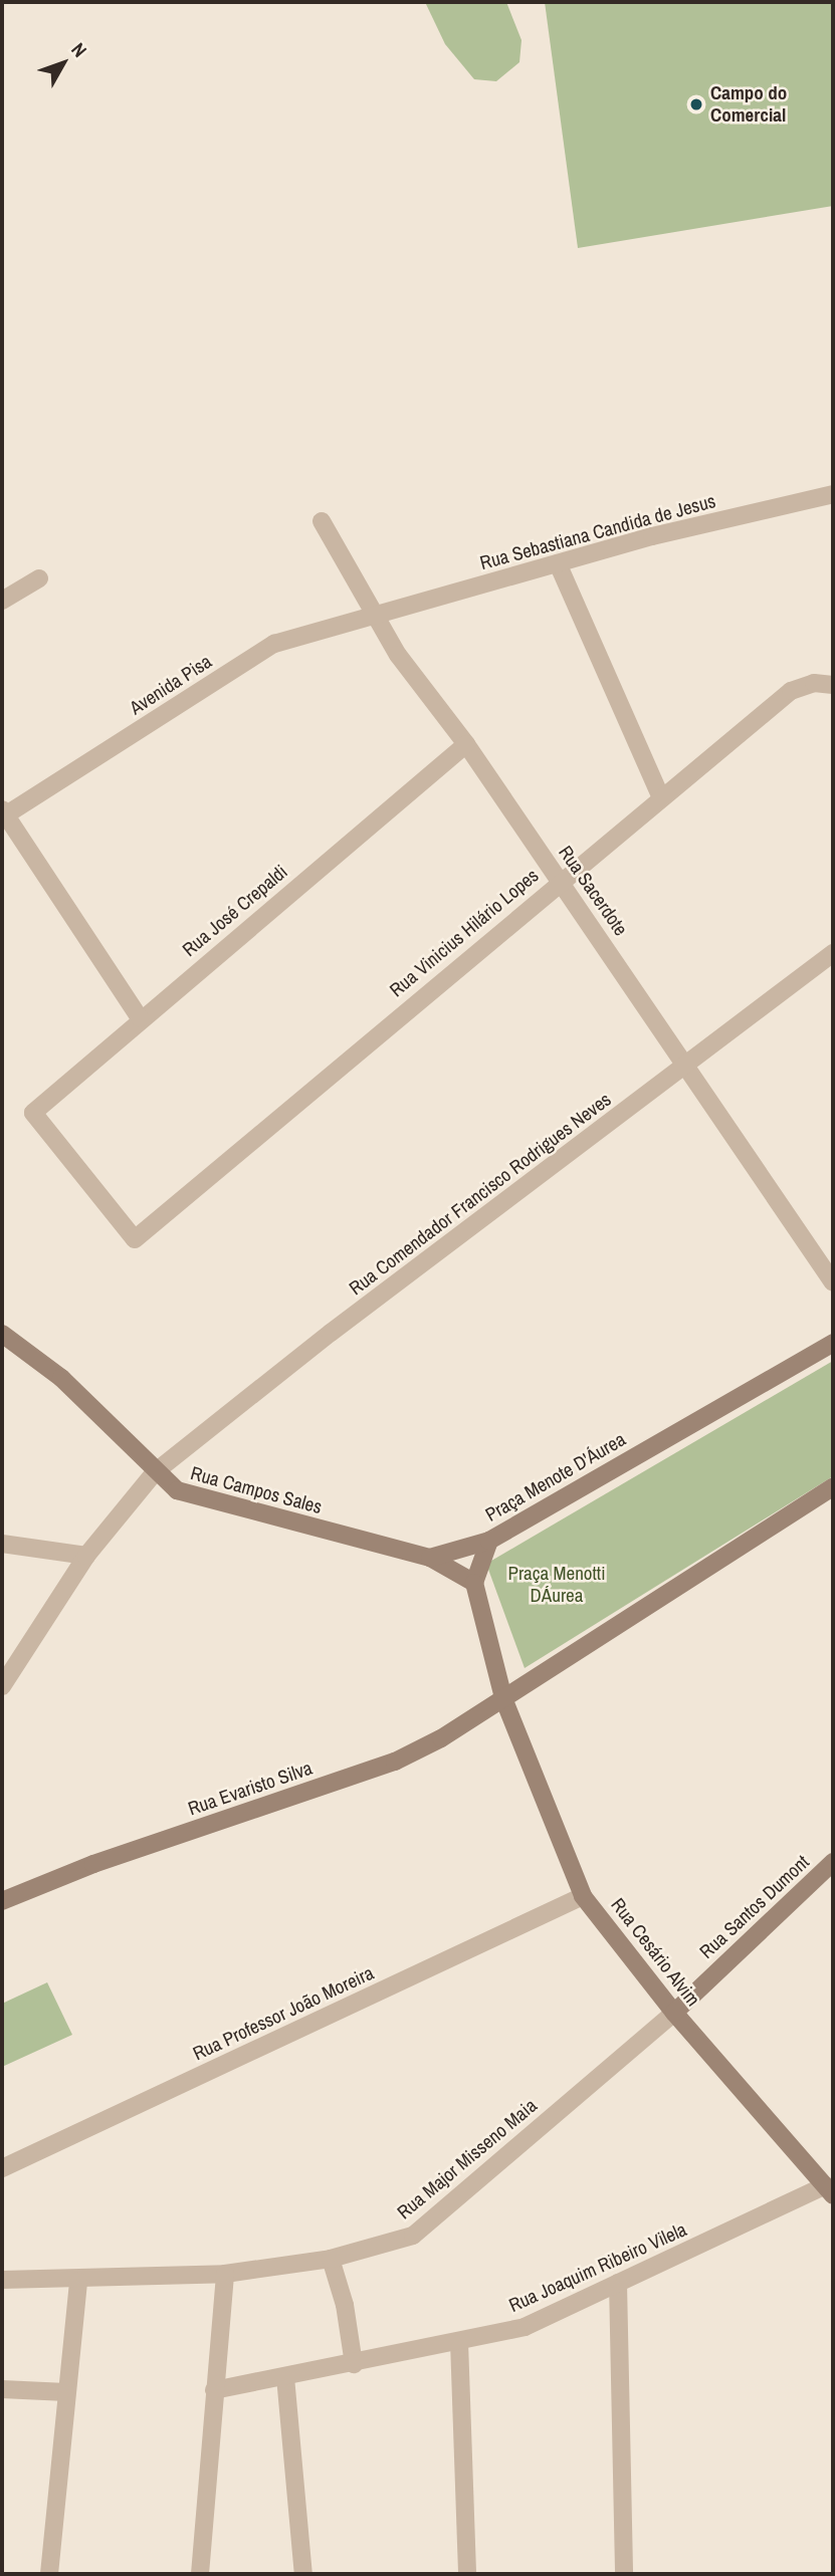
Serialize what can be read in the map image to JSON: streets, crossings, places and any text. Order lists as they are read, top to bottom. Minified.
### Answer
{"streets":{"main road":["Praça Menote D'Áurea","Rua Campos Sales","Rua Evaristo Silva","Rua Santos Dumont","Rua Cesário Alvim"],"street":["Rua Sebastiana Candida de Jesus","Avenida Pisa","Rua Sacerdote","Rua José Crepaldi","Rua Vinicius Hilário Lopes","Rua Comendador Francisco Rodrigues Neves","Rua Professor João Moreira","Rua Major Misseno Maia","Rua Joaquim Ribeiro Vilela"]},"crossings":[["Rua Sebastiana Candida de Jesus","Avenida Pisa"],["Rua Sebastiana Candida de Jesus","Rua Sacerdote"],["Avenida Pisa","Rua Sacerdote"],["Rua Sacerdote","Rua José Crepaldi"],["Rua Sacerdote","Rua Vinicius Hilário Lopes"],["Rua Sacerdote","Rua Comendador Francisco Rodrigues Neves"],["Rua José Crepaldi","Rua Vinicius Hilário Lopes"],["Rua Comendador Francisco Rodrigues Neves","Rua Campos Sales"],["Praça Menote D'Áurea","Rua Campos Sales"],["Rua Evaristo Silva","Rua Cesário Alvim"],["Rua Santos Dumont","Rua Cesário Alvim"],["Rua Santos Dumont","Rua Major Misseno Maia"],["Rua Cesário Alvim","Rua Professor João Moreira"],["Rua Cesário Alvim","Rua Major Misseno Maia"],["Rua Cesário Alvim","Rua Joaquim Ribeiro Vilela"]],"parks":["Praça Menotti DÁurea"],"places":["Campo do Comercial"],"north":"top right"}
